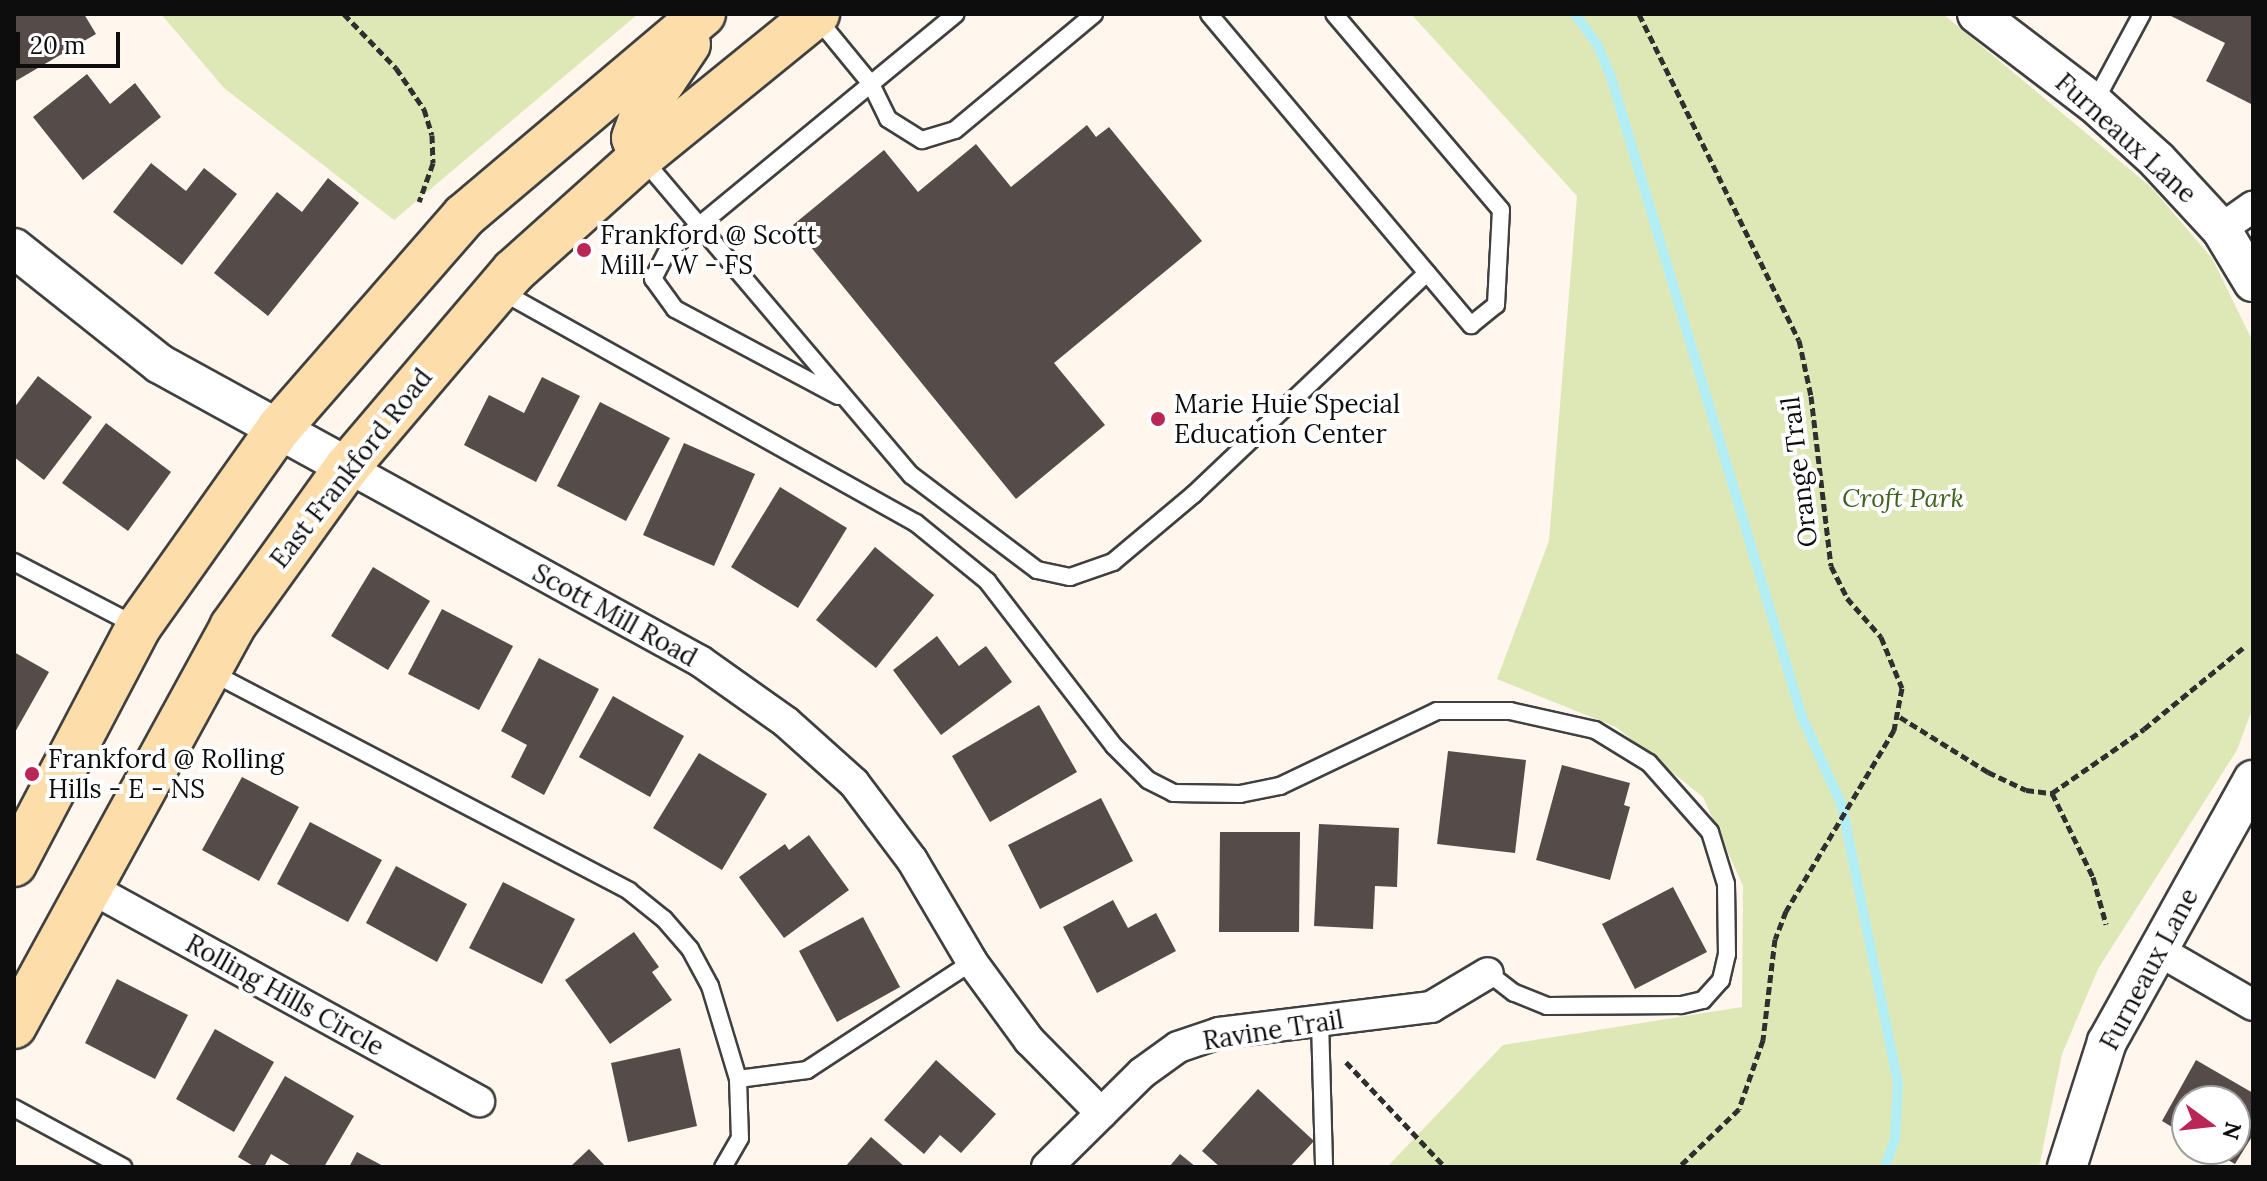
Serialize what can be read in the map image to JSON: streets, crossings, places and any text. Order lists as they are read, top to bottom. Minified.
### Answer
{"streets":{"main road":["East Frankford Road"],"street":["Furneaux Lane","Scott Mill Road","Rolling Hills Circle","Ravine Trail"],"path":["Orange Trail"]},"crossings":[["East Frankford Road","Scott Mill Road"],["East Frankford Road","Rolling Hills Circle"],["Scott Mill Road","Ravine Trail"]],"parks":["Croft Park"],"places":["Frankford @ Scott Mill - W - FS","Marie Huie Special Education Center","Frankford @ Rolling Hills - E - NS"],"scale_bar":"20 m","north":"right"}
